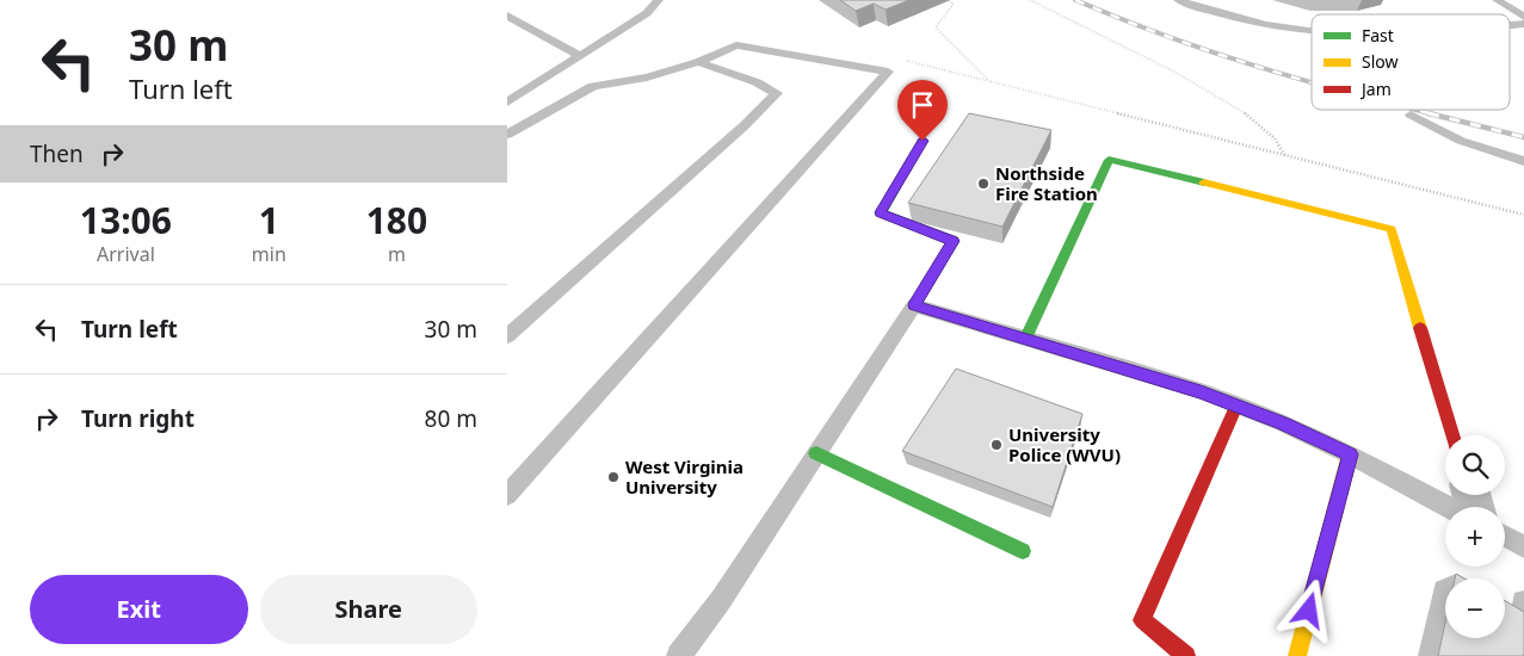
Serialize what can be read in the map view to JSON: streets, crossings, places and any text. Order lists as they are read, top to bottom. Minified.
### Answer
{"places":["Northside Fire Station","University Police (WVU)","West Virginia University"],"legend":["Fast","Slow","Jam"],"page":{"turn":["30 m","Turn left"],"then":"Then","eta":["13:06","Arrival","1","min","180","m"],"list":[{"name":"Turn left","value":"30 m"},{"name":"Turn right","value":"80 m"}],"map_buttons":["+","−"],"buttons":["Exit","Share"]}}
